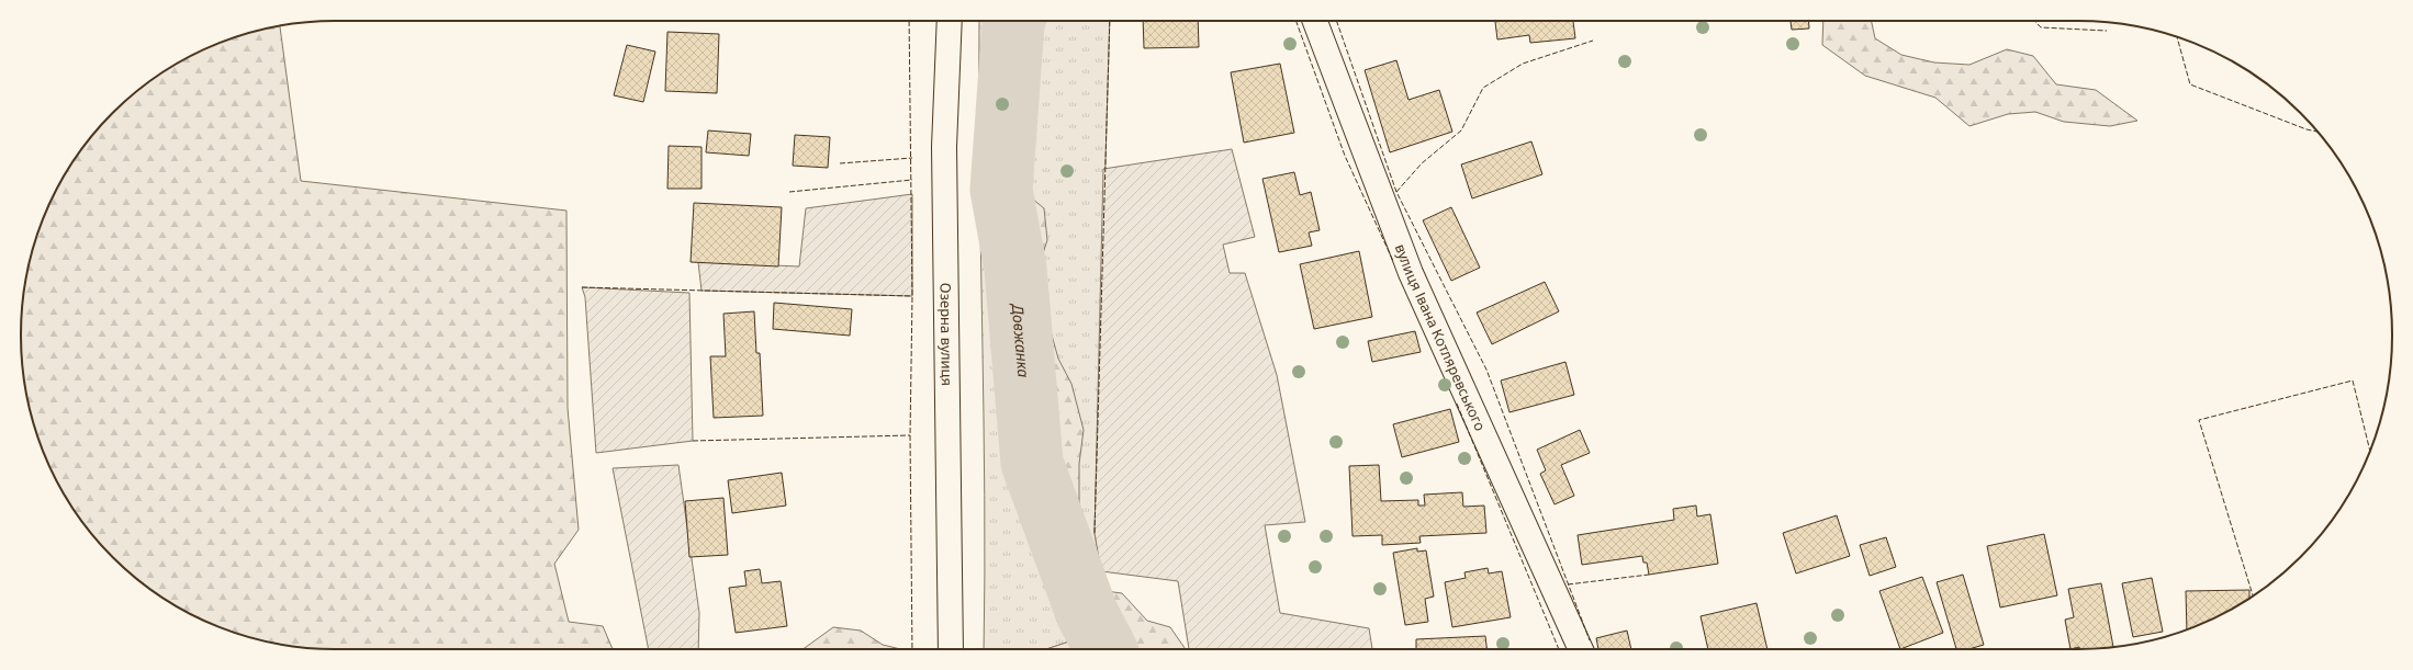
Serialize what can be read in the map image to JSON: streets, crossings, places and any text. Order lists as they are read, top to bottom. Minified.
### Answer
{"streets":{"street":["Озерна вулиця","вулиця Івана Котляревського"]},"water":["Довжанка"]}
